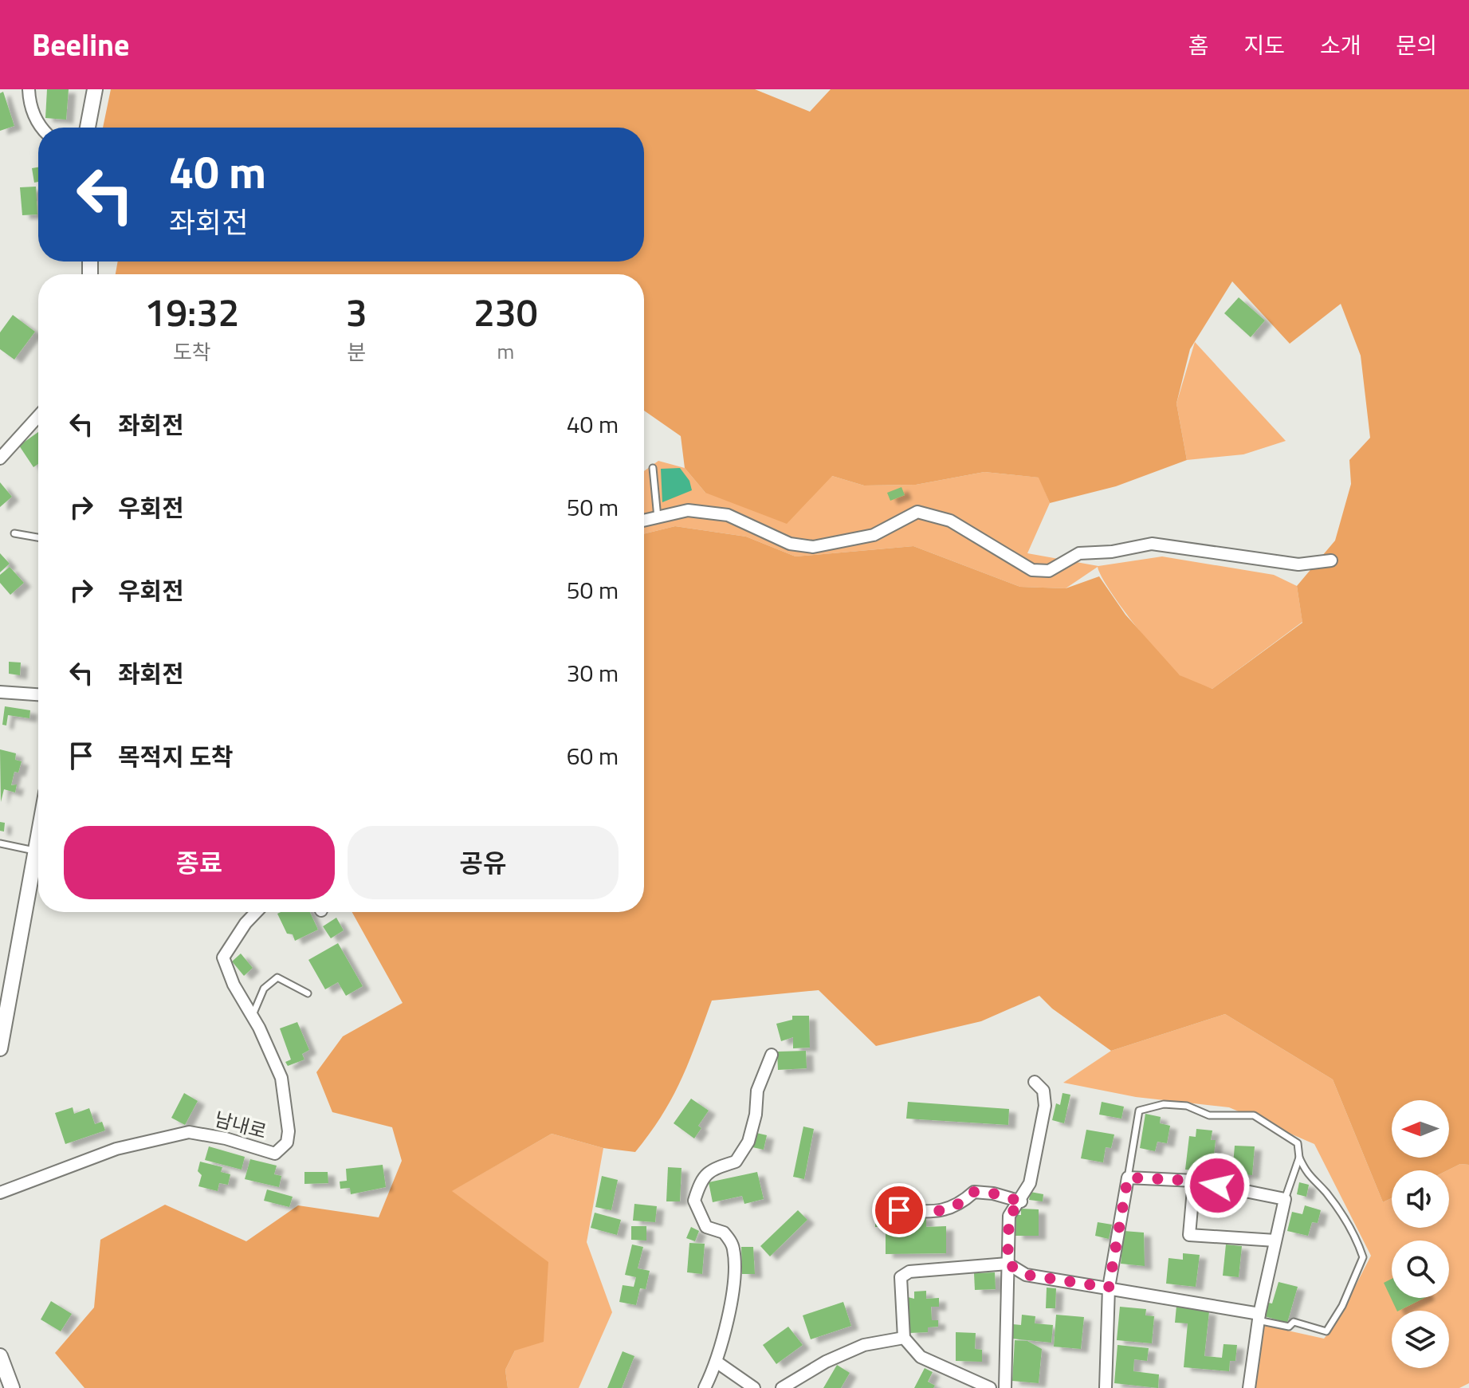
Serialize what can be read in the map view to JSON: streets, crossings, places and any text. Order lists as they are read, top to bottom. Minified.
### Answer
{"streets":{"street":["남내로"]},"north":"left","page":{"header":"Beeline","nav":["홈","지도","소개","문의"],"turn":["40 m","좌회전"],"eta":["19:32","도착","3","분","230","m"],"list":[{"name":"좌회전","value":"40 m"},{"name":"우회전","value":"50 m"},{"name":"우회전","value":"50 m"},{"name":"좌회전","value":"30 m"},{"name":"목적지 도착","value":"60 m"}],"buttons":["종료","공유"]}}
